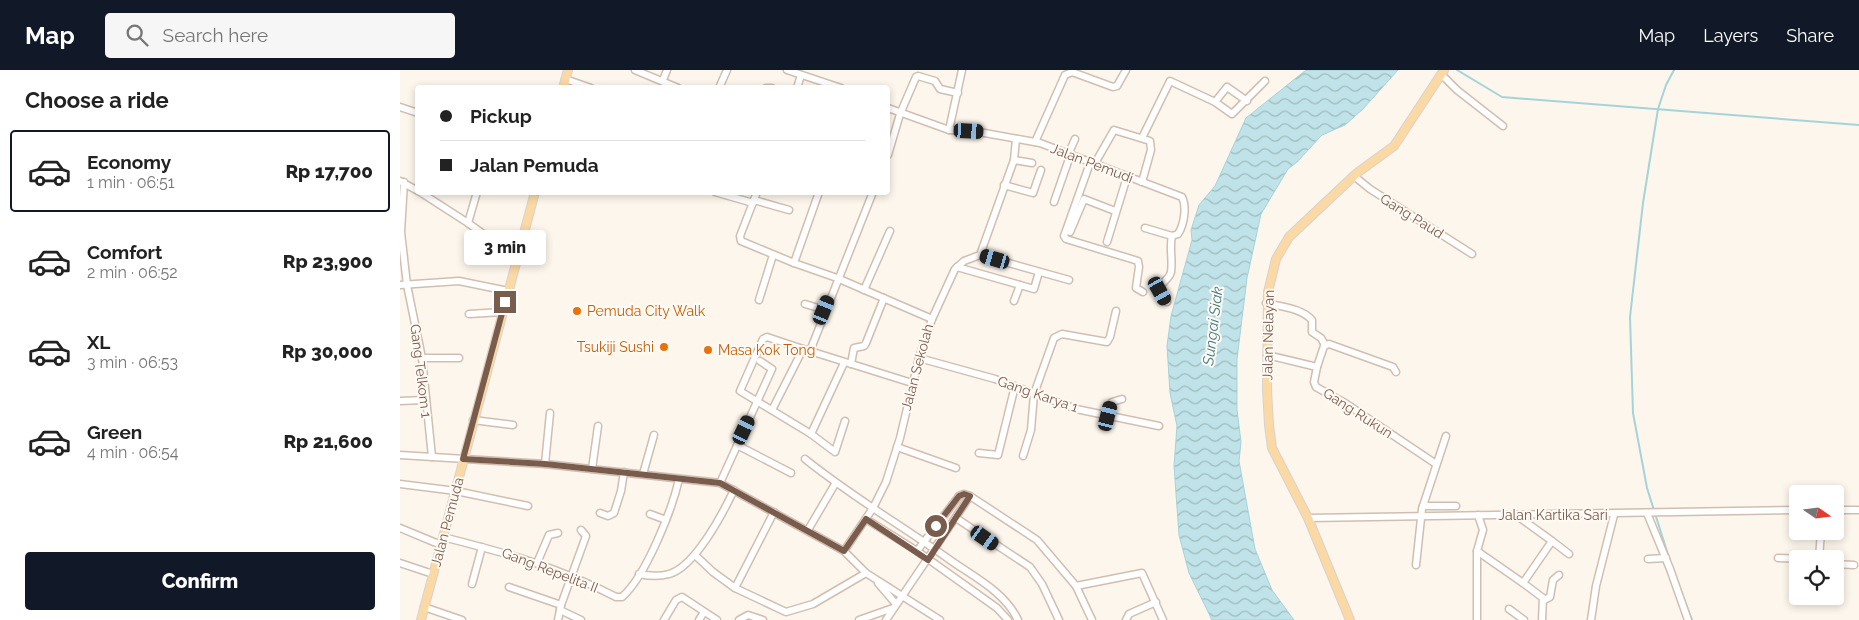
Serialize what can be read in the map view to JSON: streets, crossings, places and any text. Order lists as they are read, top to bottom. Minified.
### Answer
{"streets":{"main road":["Jalan Nelayan","Jalan Pemuda"],"street":["Jalan Pemudi","Gang Paud","Jalan Sekolah","Gang Telkom 1","Gang Karya 1","Gang Rukun","Jalan Kartika Sari","Gang Repelita II"]},"crossings":[["Gang Paud","Jalan Nelayan"],["Jalan Nelayan","Jalan Kartika Sari"],["Jalan Sekolah","Gang Karya 1"],["Jalan Pemuda","Gang Repelita II"]],"water":["Sungai Siak"],"places":["Pemuda City Walk","Tsukiji Sushi","Masa Kok Tong"],"north":"right","page":{"header":"Map","search":"Search here","nav":["Map","Layers","Share"],"heading":"Choose a ride","banner":["Pickup","Jalan Pemuda"],"list":[{"name":"Economy","note":"1 min · 06:51","value":"Rp 17,700"},{"name":"Comfort","note":"2 min · 06:52","value":"Rp 23,900"},{"name":"XL","note":"3 min · 06:53","value":"Rp 30,000"},{"name":"Green","note":"4 min · 06:54","value":"Rp 21,600"}],"bubble":"3 min","buttons":"Confirm"}}
